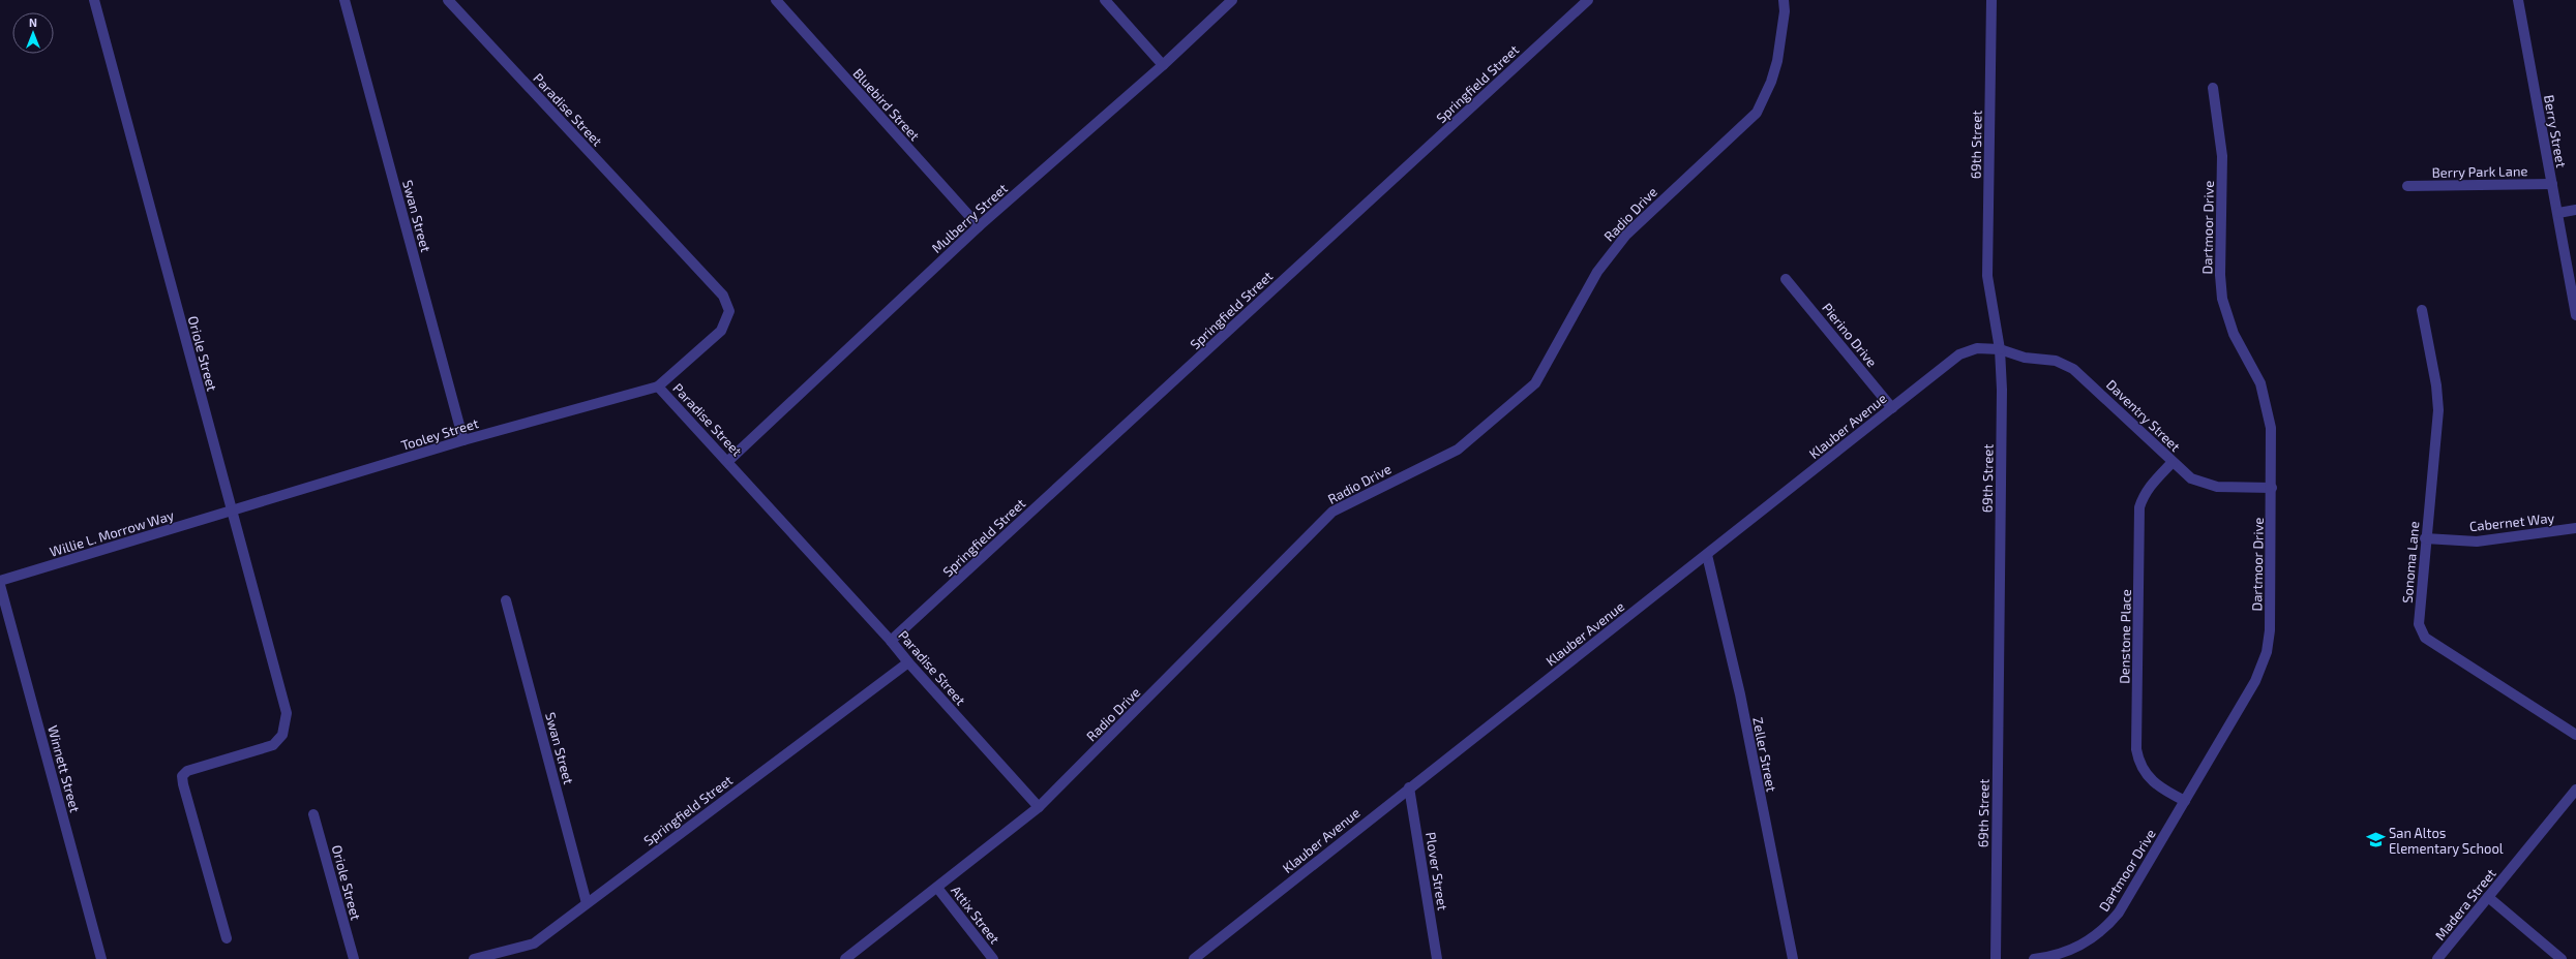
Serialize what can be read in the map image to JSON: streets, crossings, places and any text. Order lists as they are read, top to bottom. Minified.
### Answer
{"streets":{"street":["Springfield Street","Bluebird Street","Paradise Street","Berry Street","69th Street","Berry Park Lane","Radio Drive","Swan Street","Mulberry Street","Dartmoor Drive","Pierino Drive","Oriole Street","Daventry Street","Klauber Avenue","Tooley Street","Cabernet Way","Willie L. Morrow Way","Sonoma Lane","Denstone Place","Zeller Street","Winnett Street","Plover Street","Madera Street","Attix Street"]},"crossings":[["Springfield Street","Paradise Street"],["Springfield Street","Swan Street"],["Bluebird Street","Mulberry Street"],["Paradise Street","Radio Drive"],["Paradise Street","Mulberry Street"],["Paradise Street","Tooley Street"],["Berry Street","Berry Park Lane"],["69th Street","Daventry Street"],["69th Street","Klauber Avenue"],["Radio Drive","Attix Street"],["Swan Street","Tooley Street"],["Dartmoor Drive","Daventry Street"],["Dartmoor Drive","Denstone Place"],["Pierino Drive","Klauber Avenue"],["Oriole Street","Tooley Street"],["Oriole Street","Willie L. Morrow Way"],["Daventry Street","Klauber Avenue"],["Daventry Street","Denstone Place"],["Klauber Avenue","Zeller Street"],["Klauber Avenue","Plover Street"],["Tooley Street","Willie L. Morrow Way"],["Cabernet Way","Sonoma Lane"]],"places":{"school or university":["San Altos Elementary School"]},"north":"top"}
